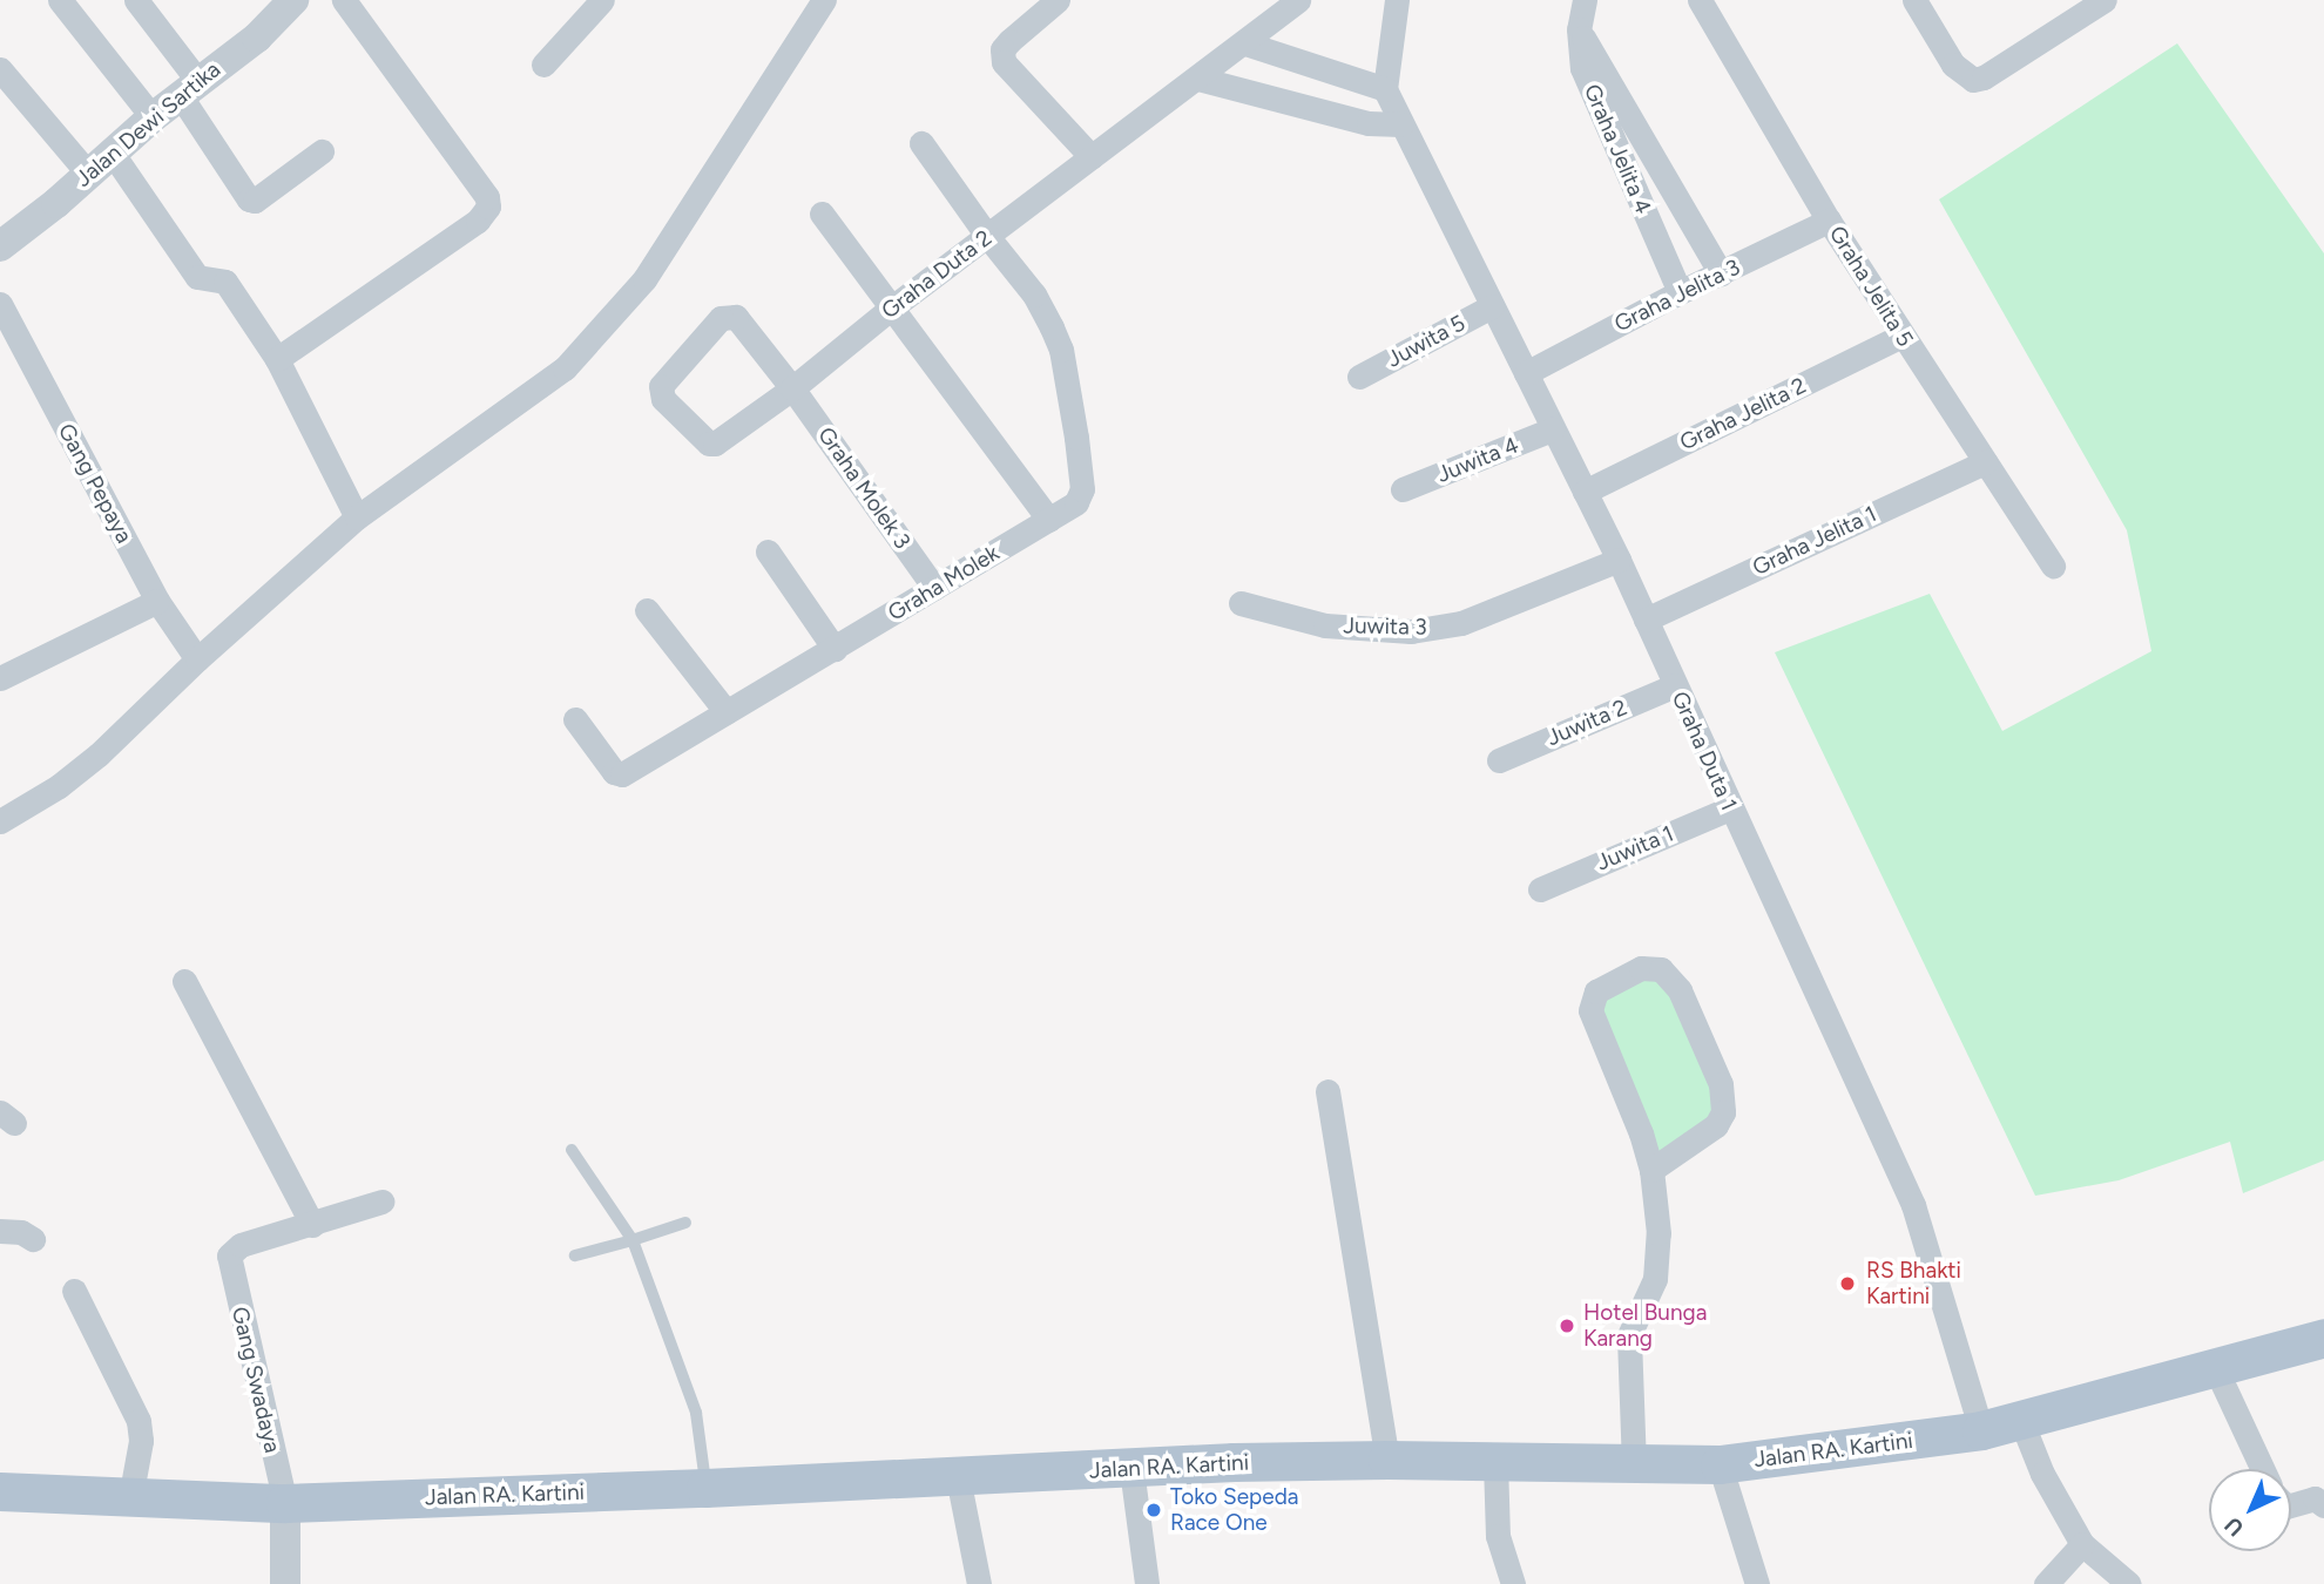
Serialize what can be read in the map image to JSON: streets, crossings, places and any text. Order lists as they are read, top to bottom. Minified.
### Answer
{"streets":{"main road":["Jalan RA. Kartini"],"street":["Jalan Dewi Sartika","Graha Jelita 4","Graha Duta 2","Graha Jelita 5","Graha Jelita 3","Juwita 5","Graha Jelita 2","Juwita 4","Gang Pepaya","Graha Molek 3","Graha Jelita 1","Graha Molek","Juwita 3","Juwita 2","Graha Duta 1","Juwita 1","Gang Swadaya"]},"crossings":[["Graha Jelita 4","Graha Jelita 3"],["Graha Duta 2","Graha Molek 3"],["Graha Duta 2","Graha Molek"],["Graha Jelita 5","Graha Jelita 3"],["Graha Jelita 5","Graha Jelita 2"],["Graha Jelita 5","Graha Jelita 1"],["Graha Jelita 3","Graha Duta 1"],["Juwita 5","Graha Duta 1"],["Graha Jelita 2","Graha Duta 1"],["Juwita 4","Graha Duta 1"],["Graha Molek 3","Graha Molek"],["Graha Jelita 1","Graha Duta 1"],["Juwita 3","Graha Duta 1"],["Juwita 2","Graha Duta 1"],["Graha Duta 1","Juwita 1"],["Graha Duta 1","Jalan RA. Kartini"],["Gang Swadaya","Jalan RA. Kartini"]],"places":["RS Bhakti Kartini","Hotel Bunga Karang","Toko Sepeda Race One"],"north":"bottom left"}
